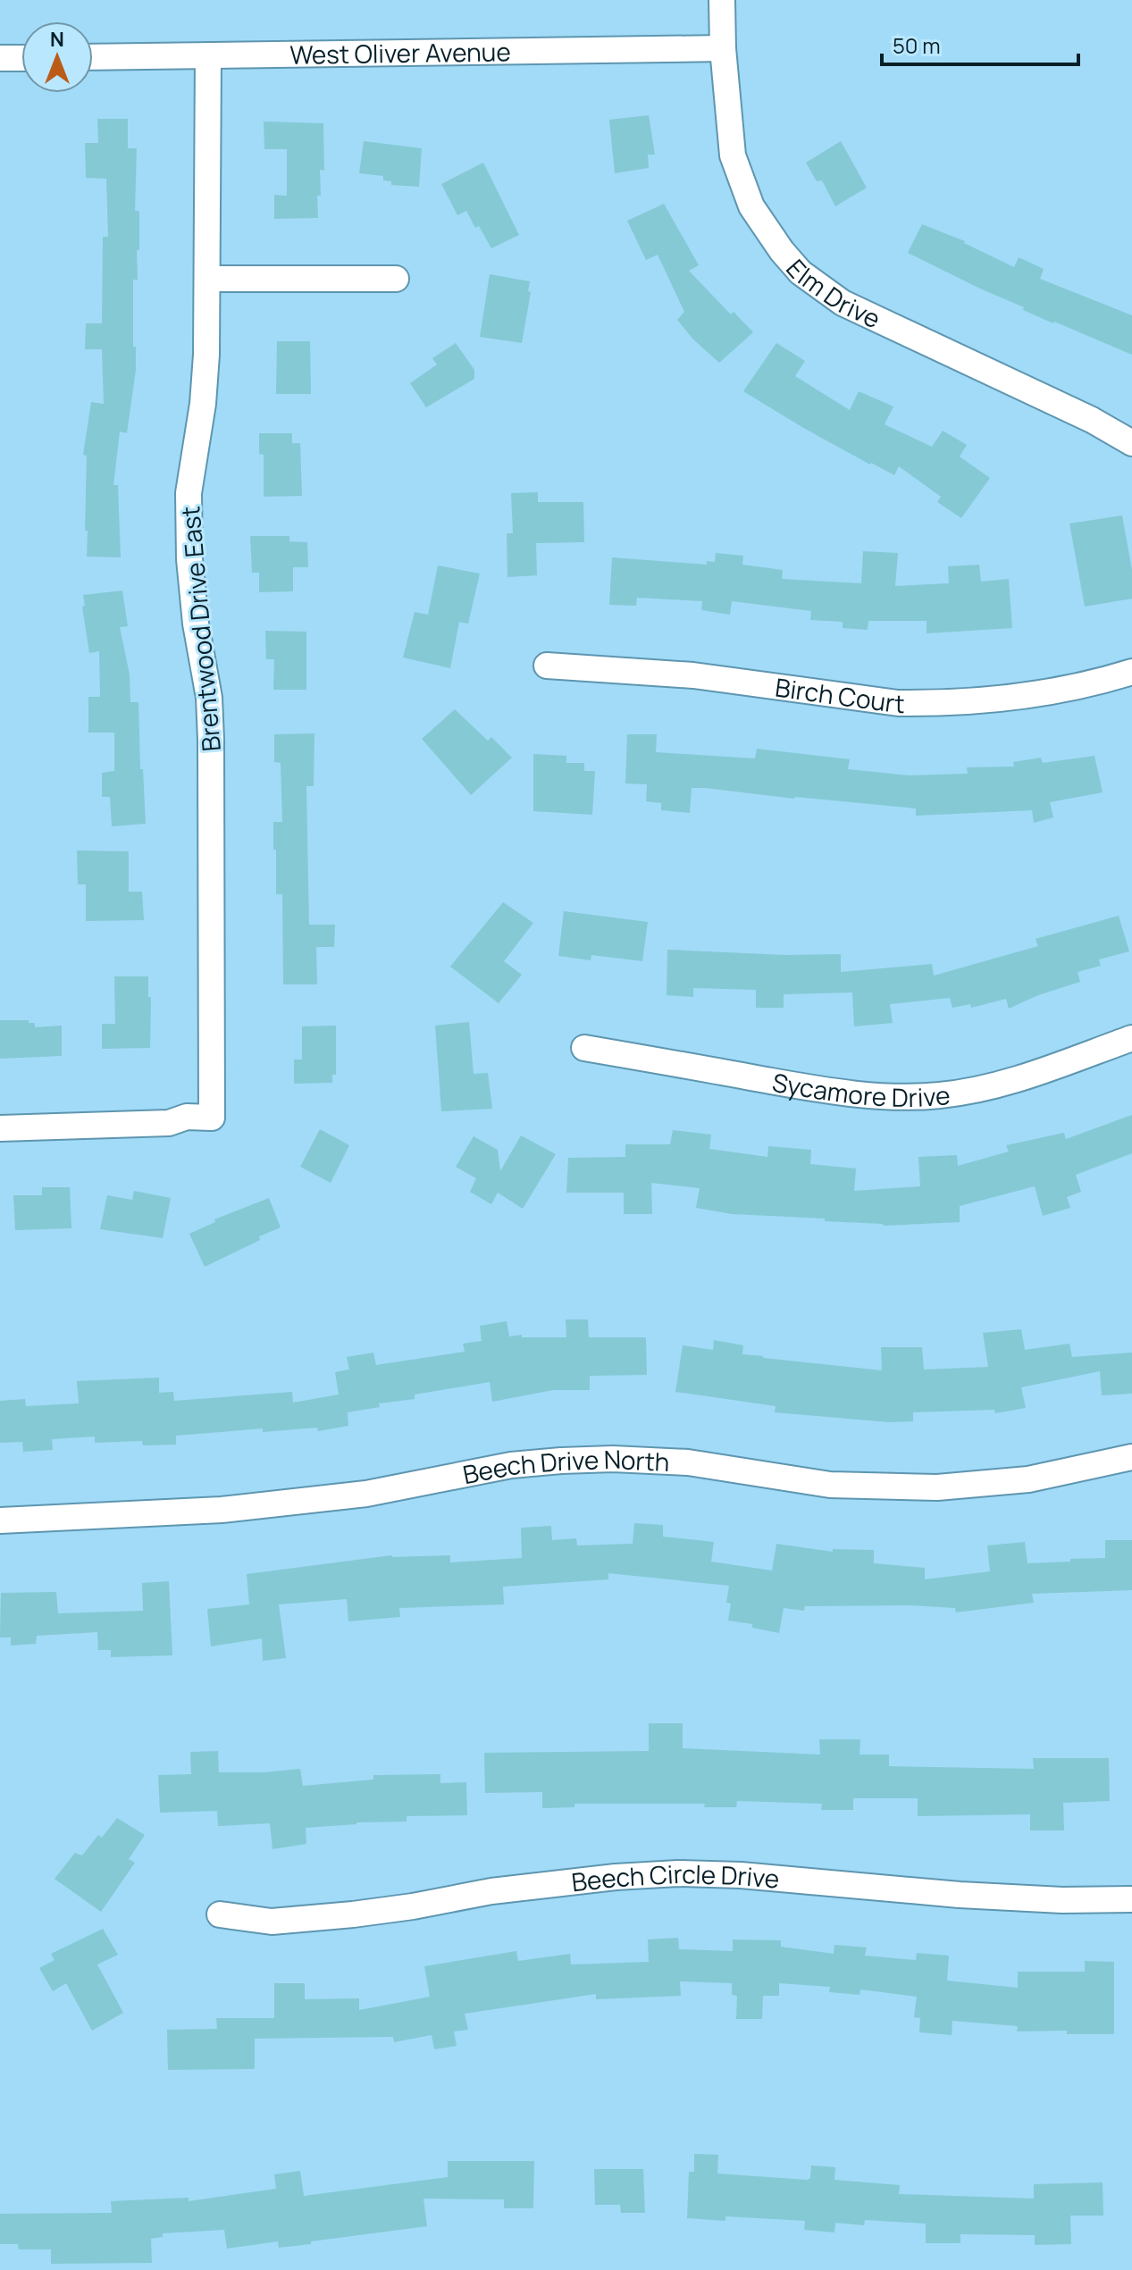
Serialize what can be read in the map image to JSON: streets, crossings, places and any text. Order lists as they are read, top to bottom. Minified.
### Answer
{"streets":{"street":["West Oliver Avenue","Elm Drive","Brentwood Drive East","Birch Court","Sycamore Drive","Beech Drive North","Beech Circle Drive"]},"crossings":[["West Oliver Avenue","Elm Drive"],["West Oliver Avenue","Brentwood Drive East"]],"scale_bar":"50 m","north":"top"}
